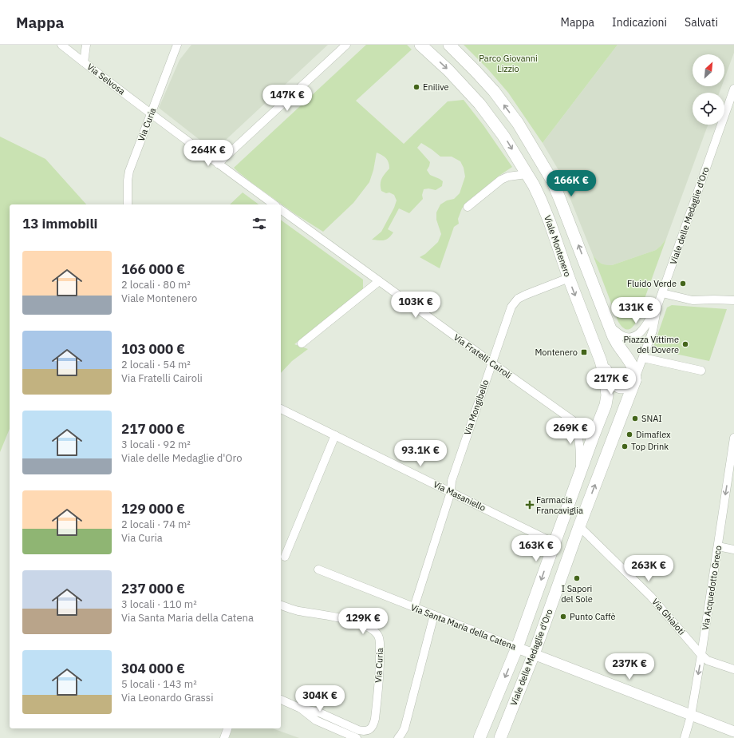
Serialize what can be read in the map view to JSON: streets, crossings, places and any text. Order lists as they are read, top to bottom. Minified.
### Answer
{"streets":{"main road":["Viale delle Medaglie d'Oro","Viale Montenero"],"street":["Via Selvosa","Via Curia","Via Fratelli Cairoli","Via Mongibello","Via Masaniello","Via Acquedotto Greco","Via Ghiaioti","Via Santa Maria della Catena"]},"crossings":[["Via Selvosa","Via Curia"],["Viale delle Medaglie d'Oro","Viale Montenero"],["Viale delle Medaglie d'Oro","Via Fratelli Cairoli"],["Viale delle Medaglie d'Oro","Via Masaniello"],["Viale delle Medaglie d'Oro","Via Ghiaioti"],["Viale delle Medaglie d'Oro","Via Santa Maria della Catena"],["Viale Montenero","Via Mongibello"],["Via Fratelli Cairoli","Via Mongibello"],["Via Mongibello","Via Masaniello"],["Via Mongibello","Via Santa Maria della Catena"],["Via Acquedotto Greco","Via Ghiaioti"],["Via Acquedotto Greco","Via Santa Maria della Catena"]],"one_way":["Via Acquedotto Greco"],"parks":["Parco Giovanni Lizzio"],"places":{"other":["Enilive","Fluido Verde","Piazza Vittime del Dovere","SNAI","Dimaflex","Top Drink","I Sapori del Sole","Punto Caffè"],"transit":["Montenero"],"health":["Farmacia Francaviglia"]},"north":"top right","page":{"header":"Mappa","nav":["Mappa","Indicazioni","Salvati"],"price":["147K €","264K €","166K €","103K €","131K €","217K €","269K €","93.1K €","163K €","263K €","129K €","237K €","304K €"],"heading":"13 immobili","list":[{"name":"166 000 €","note":"2 locali · 80 m² · Viale Montenero"},{"name":"103 000 €","note":"2 locali · 54 m² · Via Fratelli Cairoli"},{"name":"217 000 €","note":"3 locali · 92 m² · Viale delle Medaglie d'Oro"},{"name":"129 000 €","note":"2 locali · 74 m² · Via Curia"},{"name":"237 000 €","note":"3 locali · 110 m² · Via Santa Maria della Catena"},{"name":"304 000 €","note":"5 locali · 143 m² · Via Leonardo Grassi"}]}}
